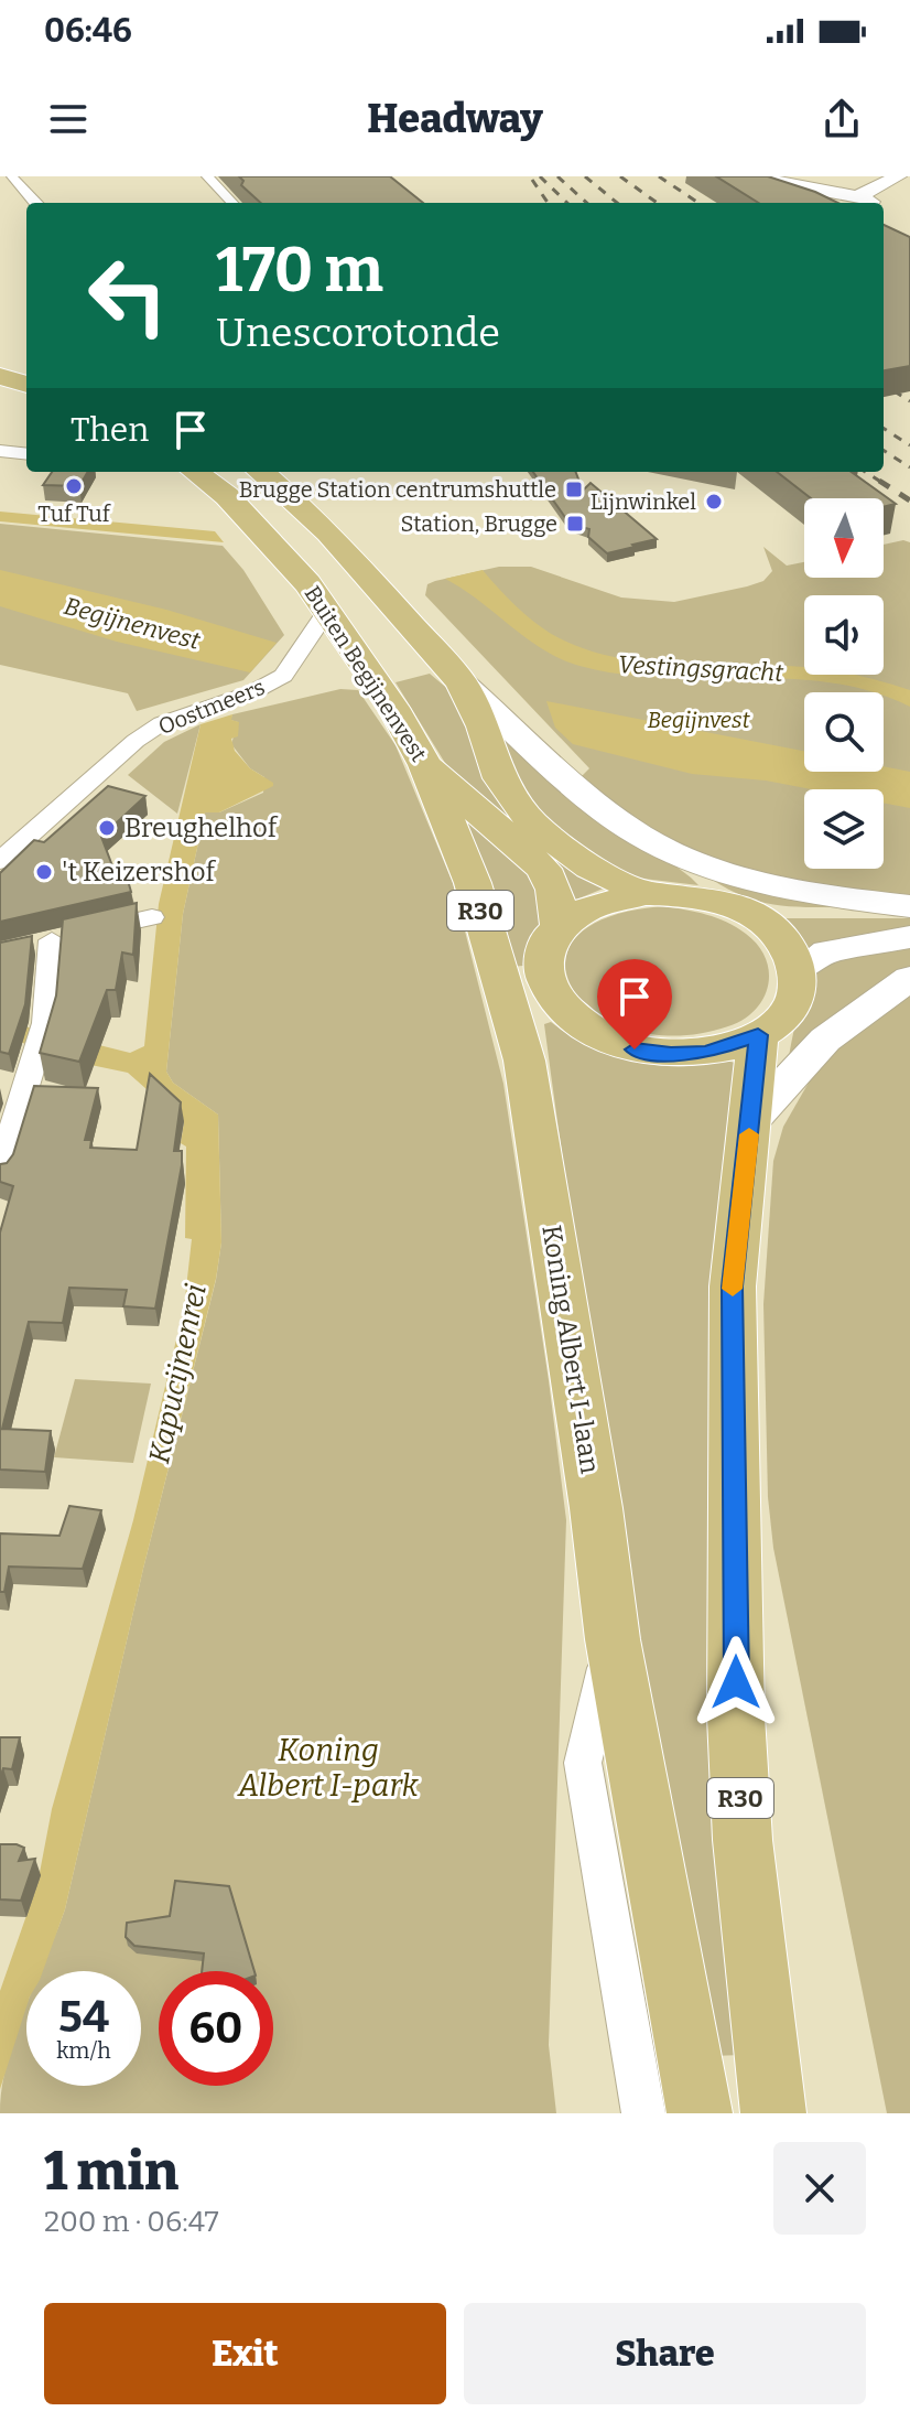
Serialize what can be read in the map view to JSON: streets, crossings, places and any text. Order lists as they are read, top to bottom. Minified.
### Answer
{"streets":{"main road":["Buiten Begijnenvest","R30","Koning Albert I-laan"],"street":["Oostmeers"]},"crossings":[["Buiten Begijnenvest","Oostmeers"],["Buiten Begijnenvest","R30"],["R30","Koning Albert I-laan"]],"water":["Begijnenvest","Vestingsgracht","Kapucijnenrei"],"parks":["Begijnvest","Koning Albert I-park"],"places":{"other":["Tuf Tuf","Lijnwinkel","Breughelhof","'t Keizershof"],"transit":["Brugge Station centrumshuttle","Station, Brugge"]},"north":"bottom","page":{"status":"06:46","header":"Headway","turn":["170 m","Unescorotonde"],"then":"Then","speed":"54 km/h","limit":"60","heading":["1 min","200 m · 06:47"],"buttons":["Exit","Share"]}}
